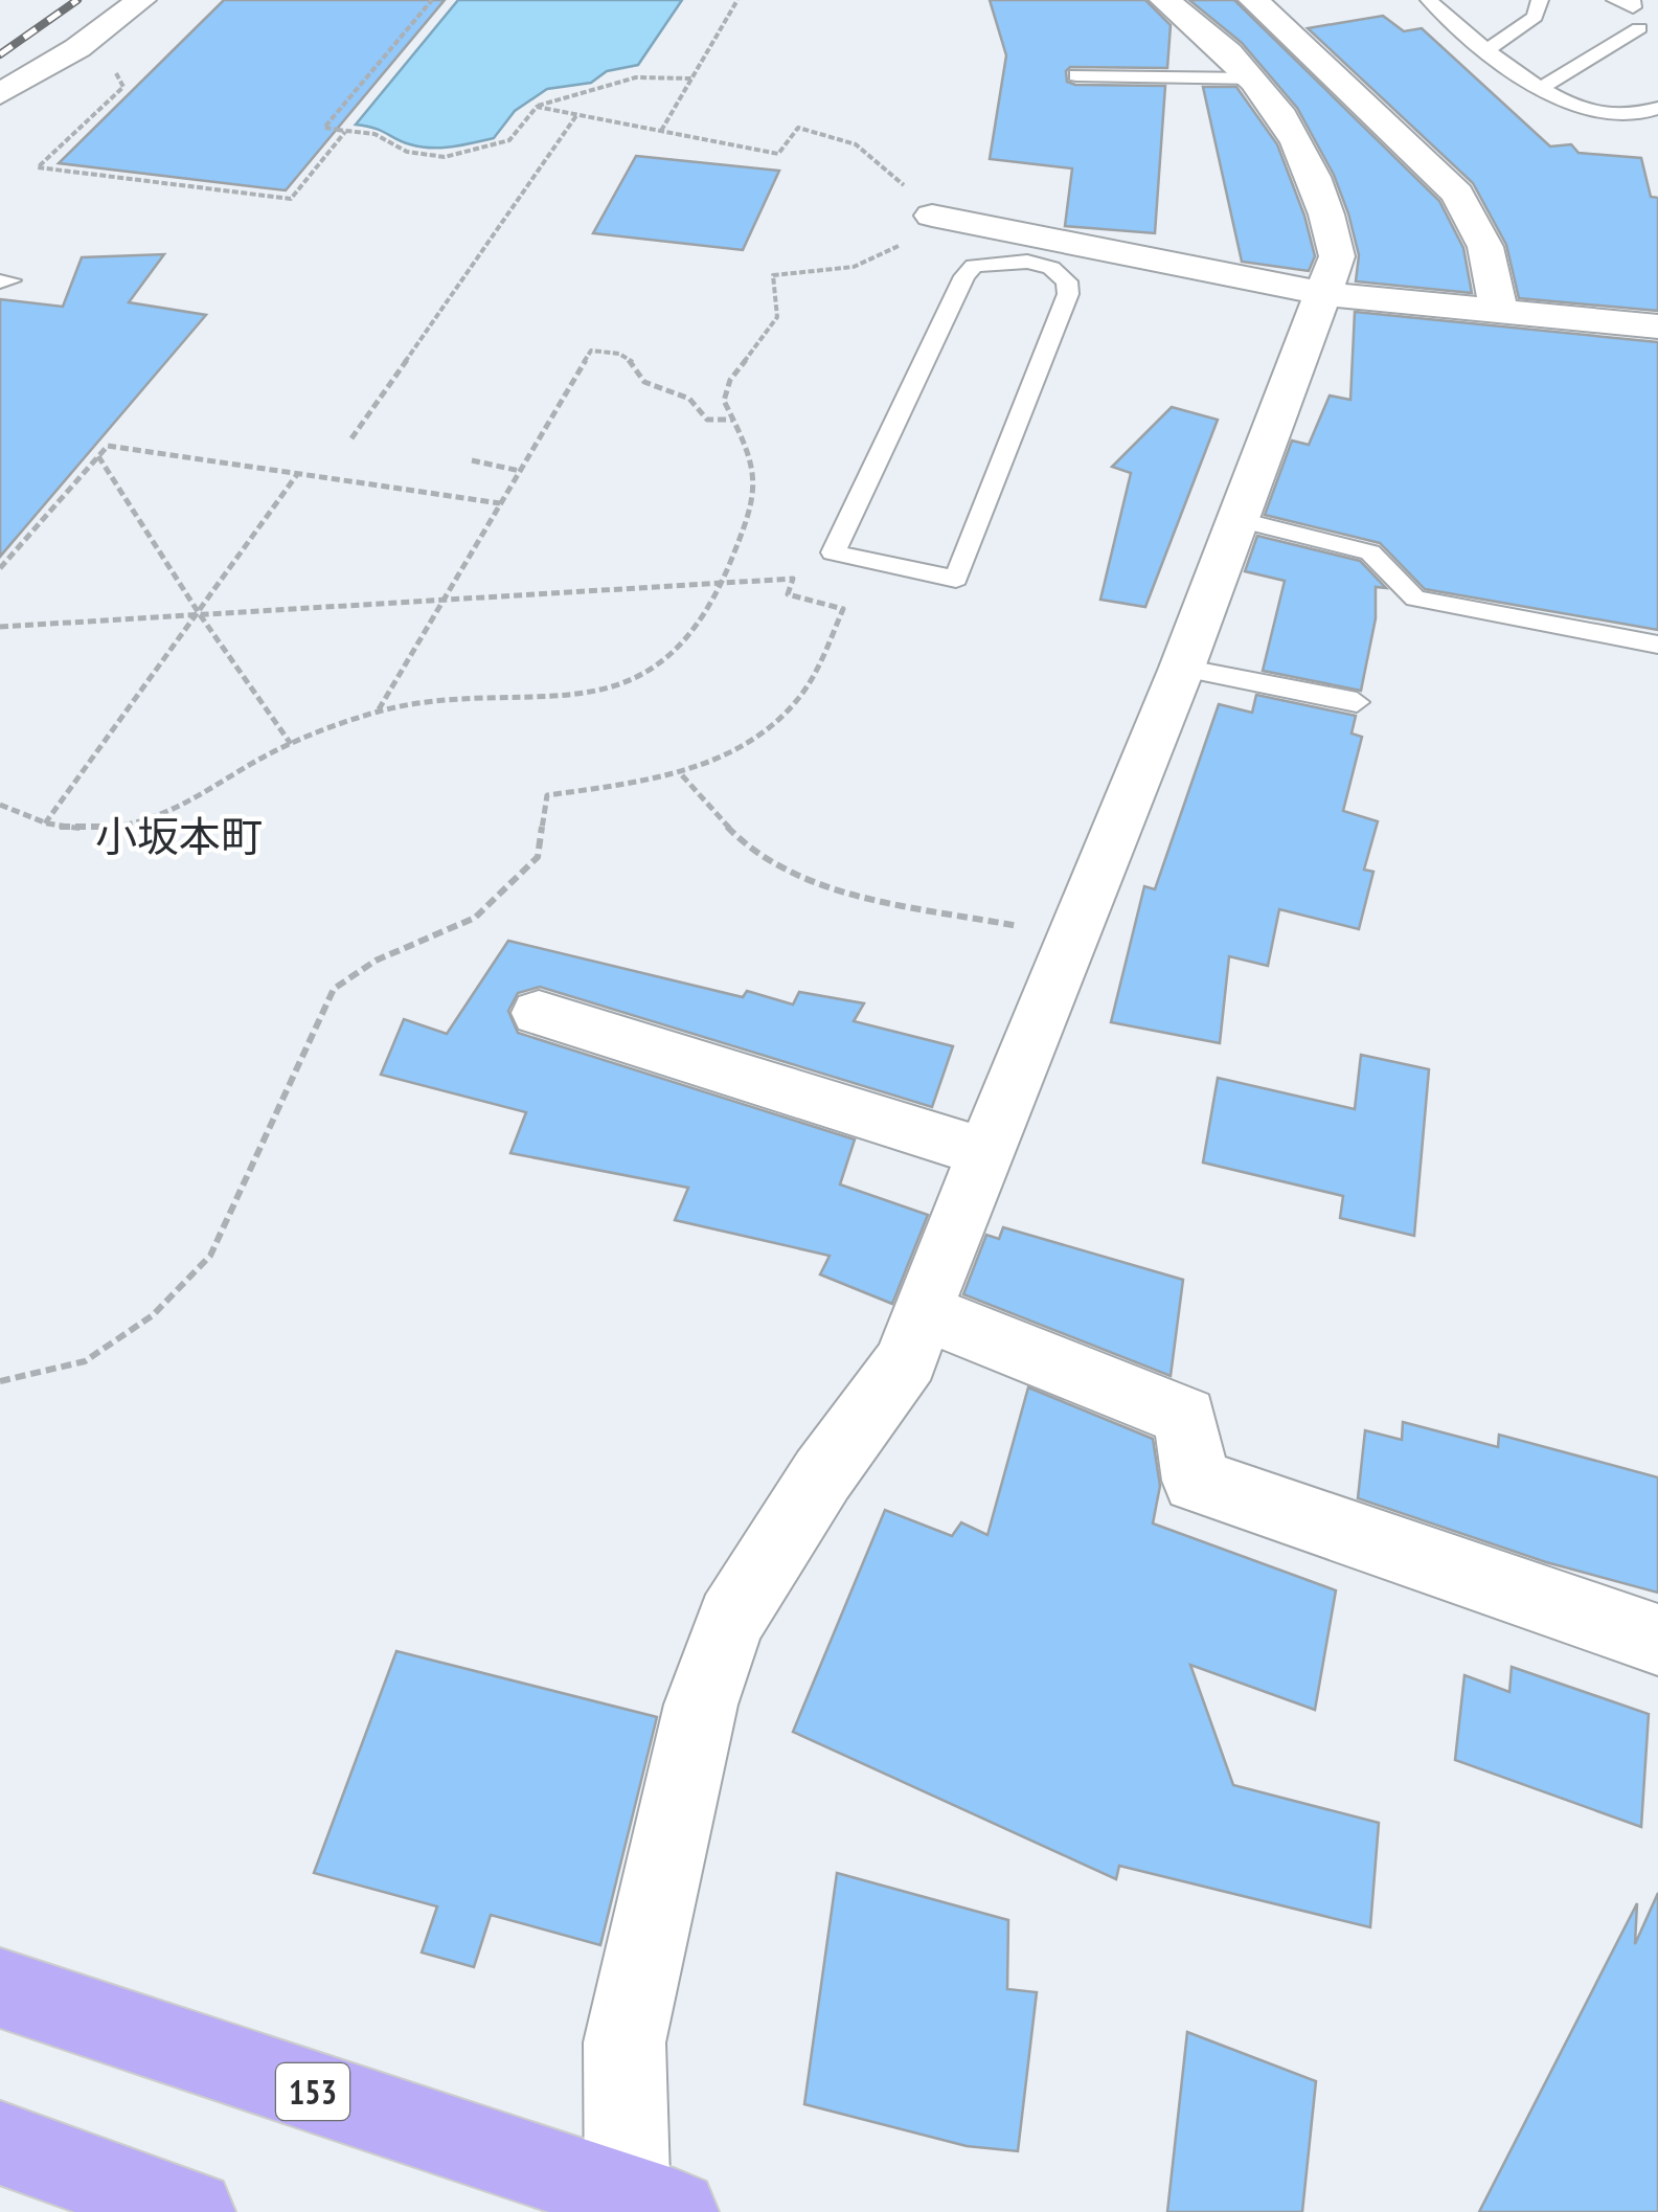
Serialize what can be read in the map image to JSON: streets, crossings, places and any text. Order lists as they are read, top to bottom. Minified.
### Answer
{"streets":{"highway":["153"]},"districts":["小坂本町"]}
